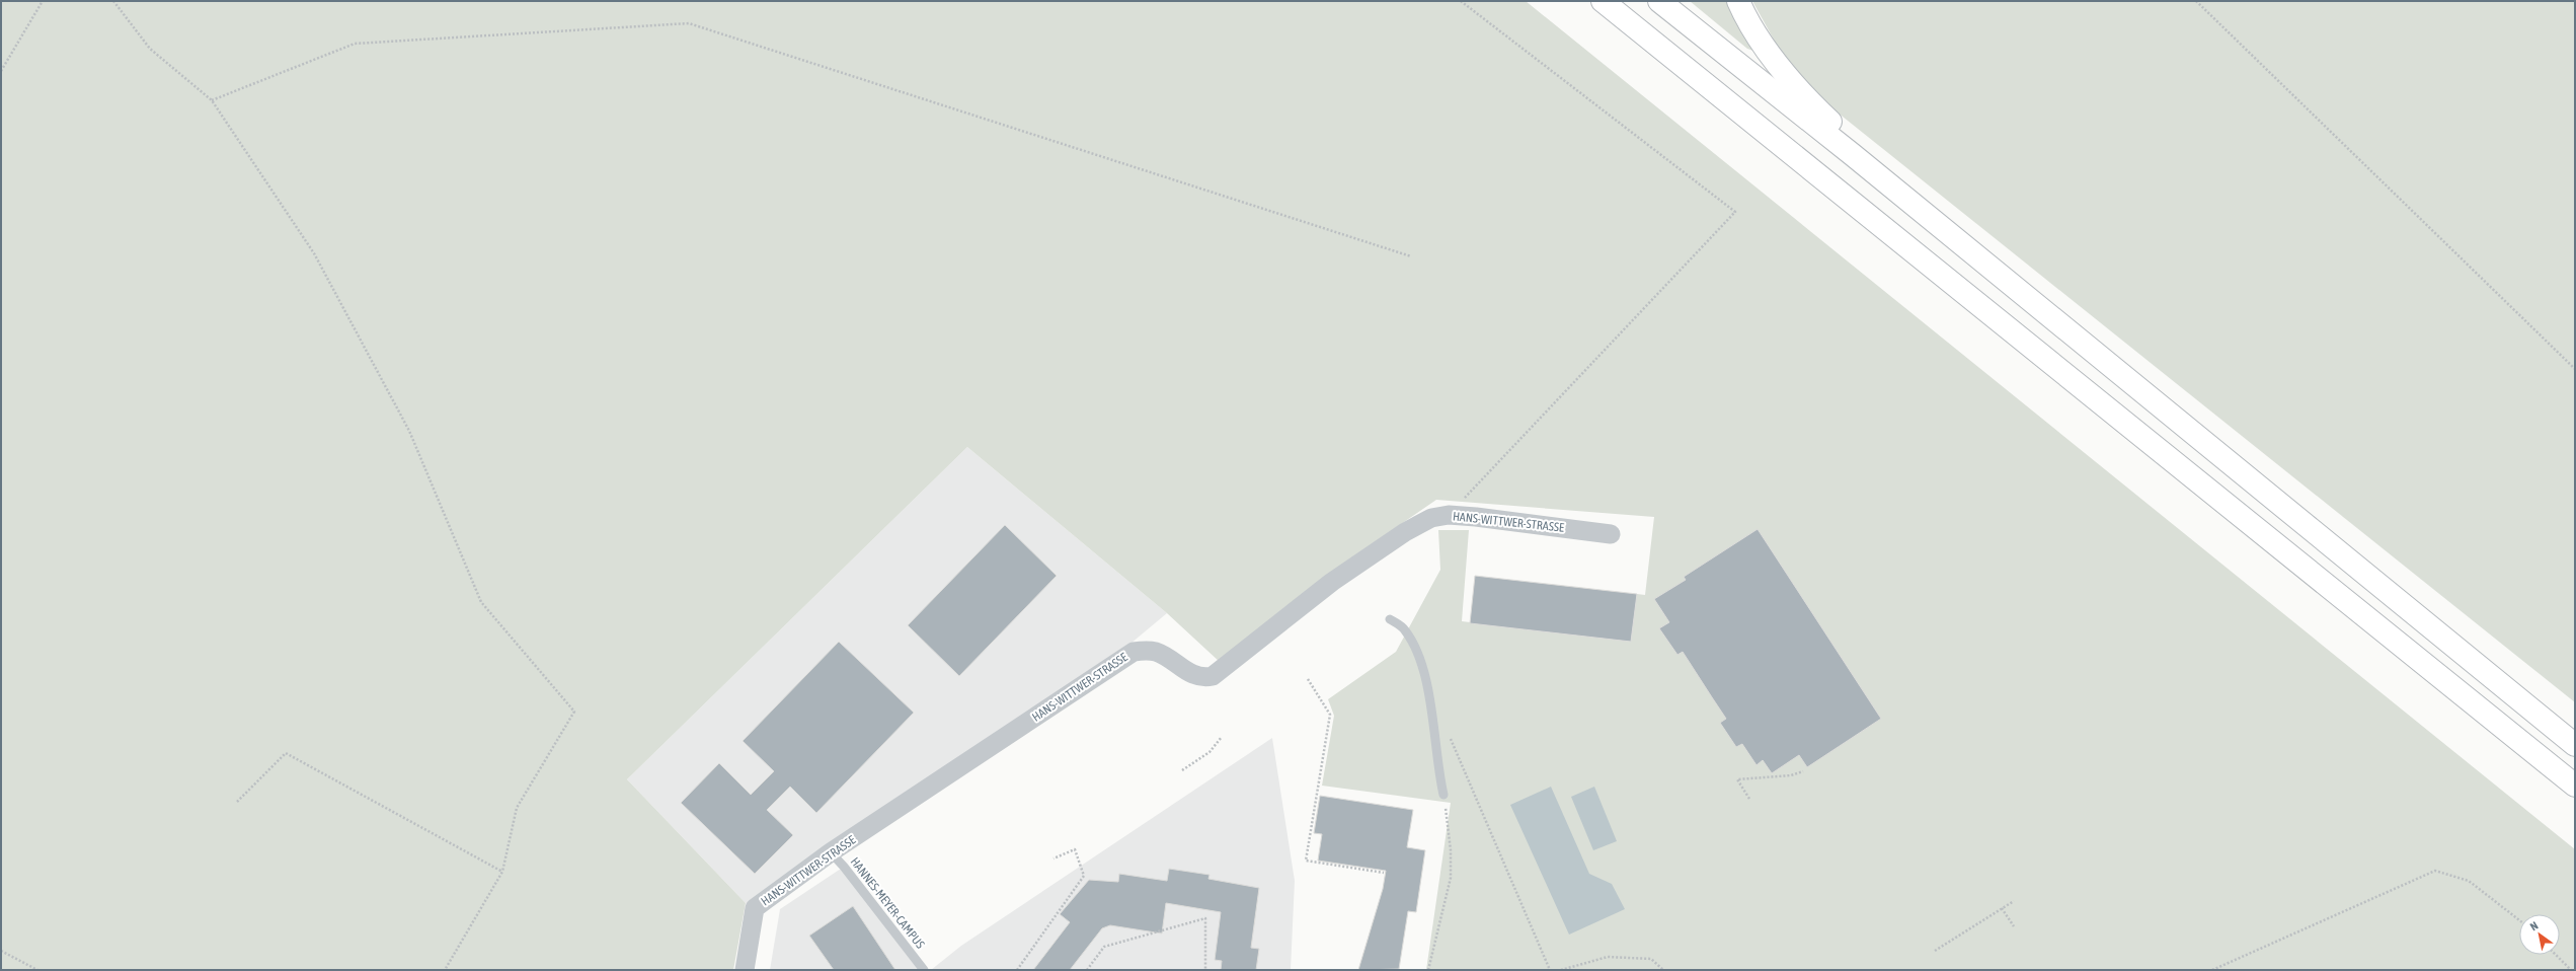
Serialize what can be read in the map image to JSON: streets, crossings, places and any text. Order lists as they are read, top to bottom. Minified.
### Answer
{"streets":{"street":["HANS-WITTWER-STRASSE"],"lane":["HANNES-MEYER-CAMPUS"]},"crossings":[["HANS-WITTWER-STRASSE","HANNES-MEYER-CAMPUS"]],"north":"top left"}
